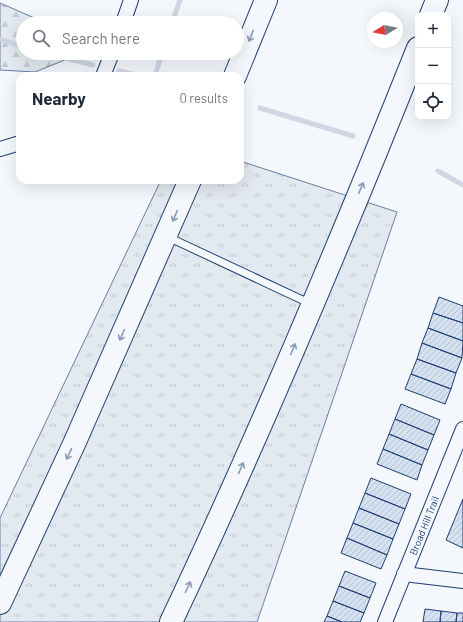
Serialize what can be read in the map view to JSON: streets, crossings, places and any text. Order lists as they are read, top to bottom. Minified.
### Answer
{"streets":{"street":["Broad Hill Trail"]},"north":"left","page":{"map_buttons":["+","−"],"search":"Search here","heading":["Nearby","0 results"]}}
